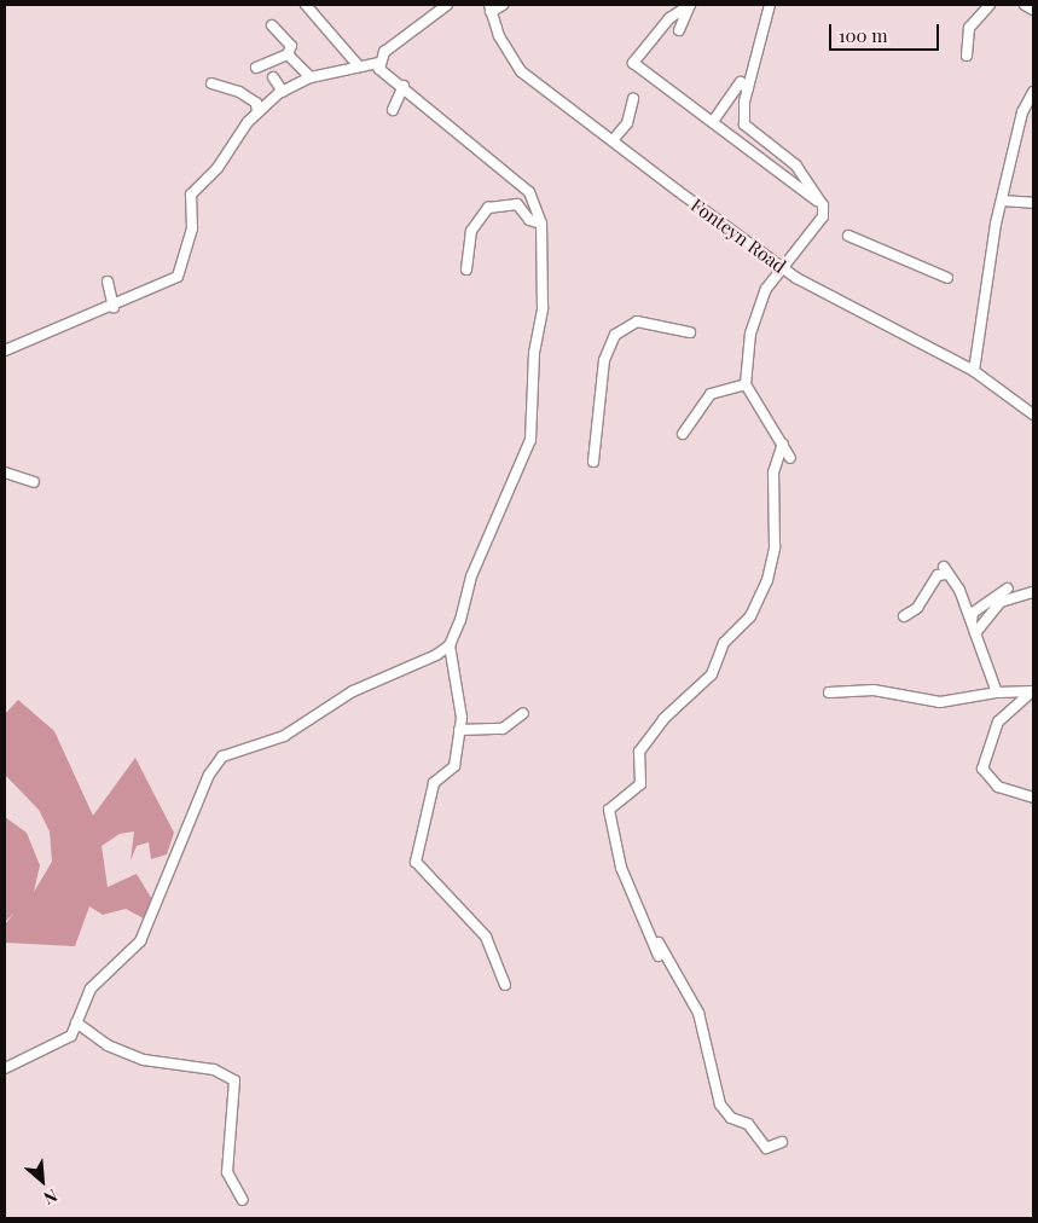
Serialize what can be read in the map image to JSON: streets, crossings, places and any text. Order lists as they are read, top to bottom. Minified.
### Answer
{"streets":{"street":["Fonteyn Road"]},"scale_bar":"100 m","north":"bottom right"}
